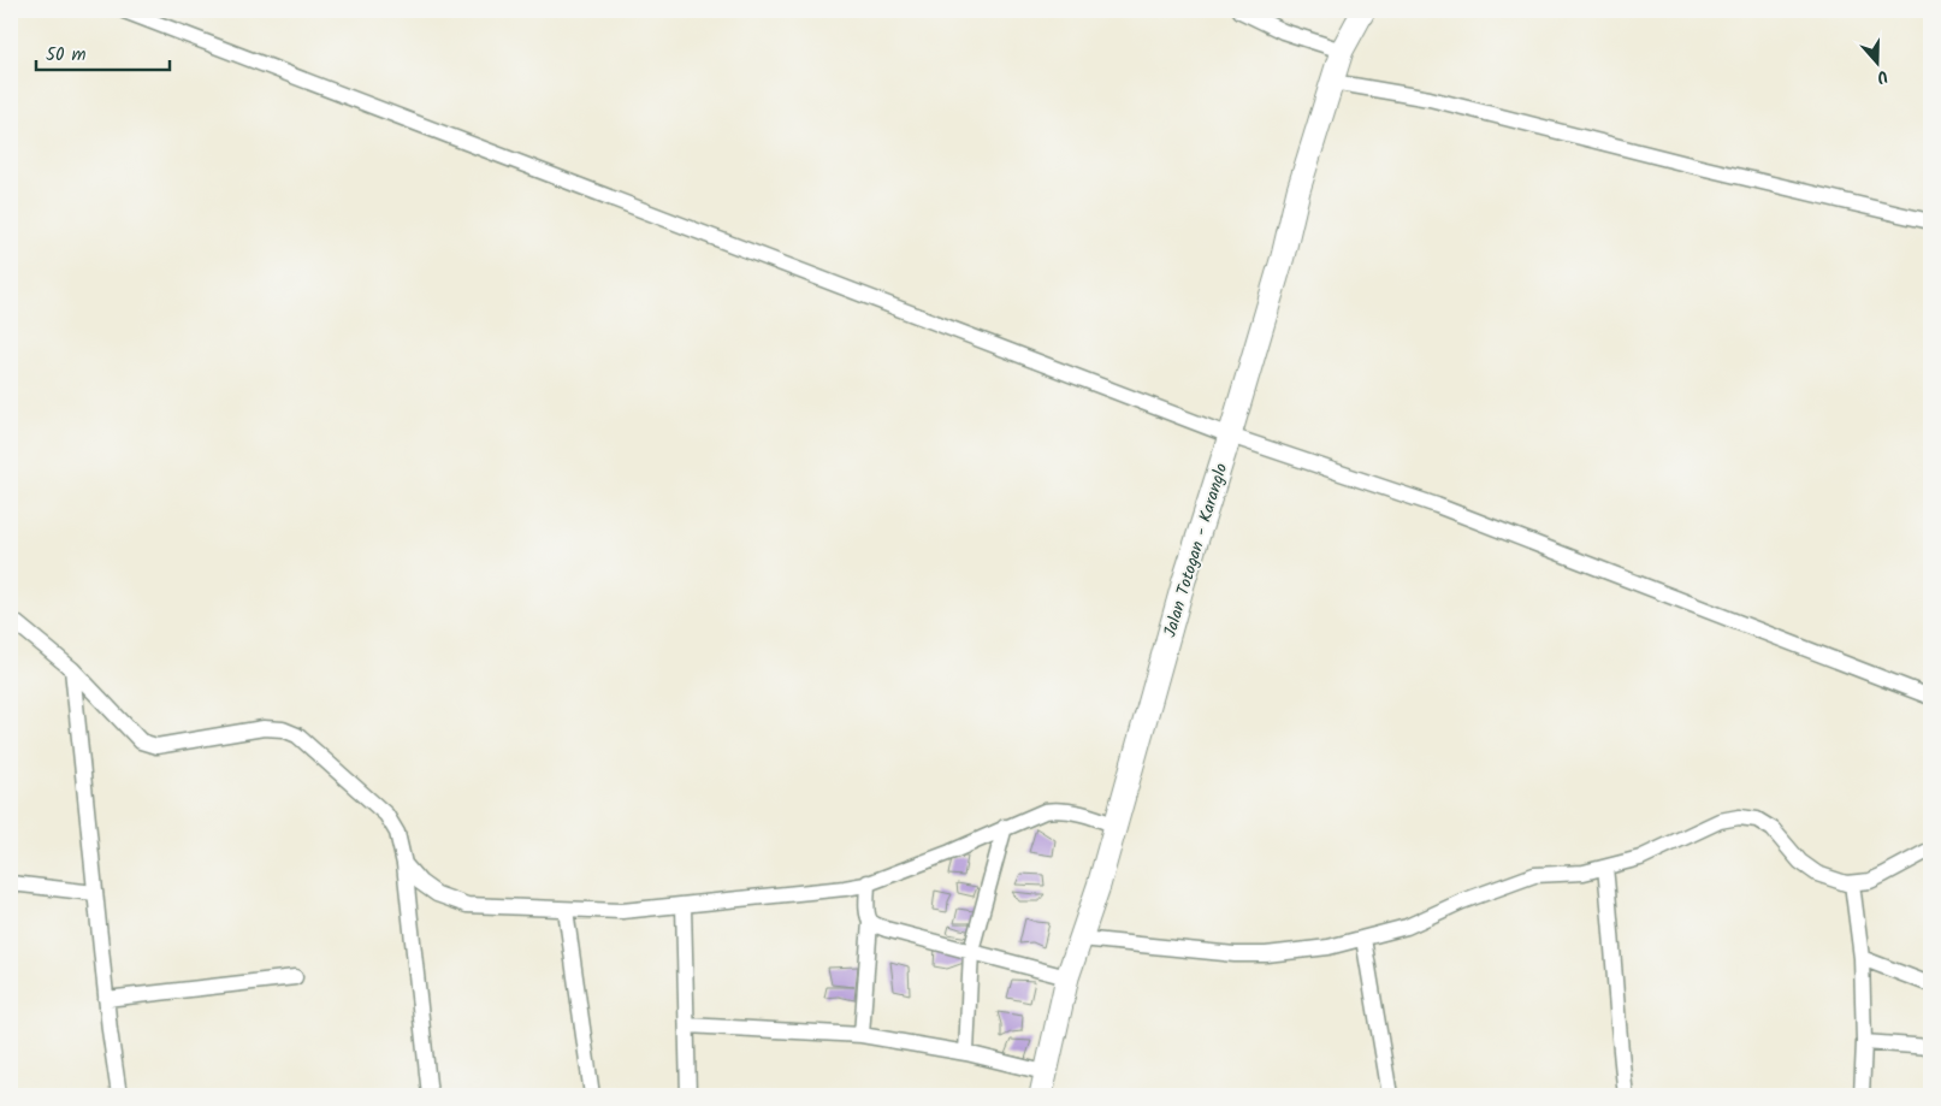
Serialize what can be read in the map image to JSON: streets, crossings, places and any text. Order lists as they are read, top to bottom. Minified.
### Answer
{"streets":{"main road":["Jalan Totogan - Karanglo"]},"scale_bar":"50 m","north":"bottom"}
